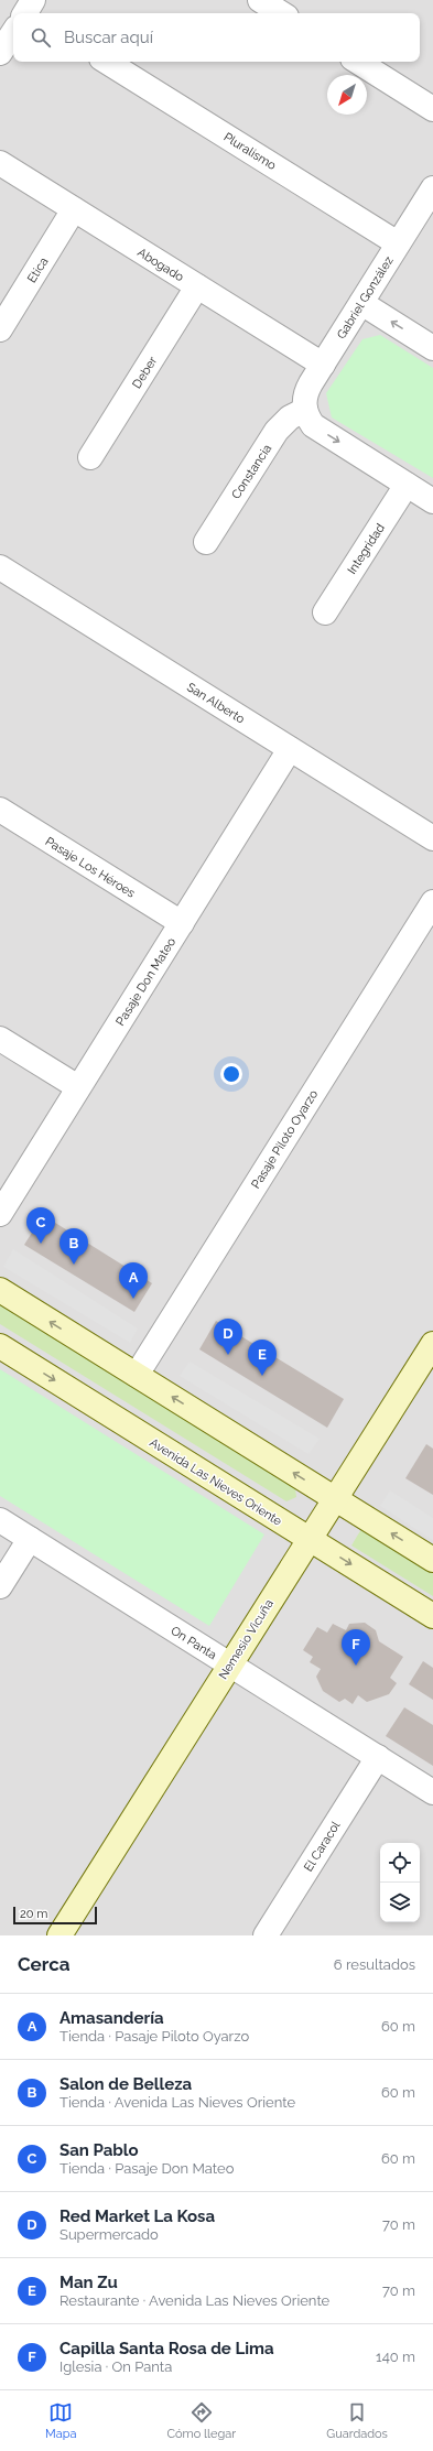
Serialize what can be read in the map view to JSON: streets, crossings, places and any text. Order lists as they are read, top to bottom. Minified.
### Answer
{"streets":{"street":["Pluralismo","Abogado","Etica","Gabriel González","Deber","Constancia","Integridad","San Alberto","Pasaje Los Héroes","Pasaje Don Mateo","Pasaje Piloto Oyarzo","Avenida Las Nieves Oriente","Nemesio Vicuña","On Panta","El Caracol"]},"crossings":[["Pluralismo","Gabriel González"],["Abogado","Etica"],["Abogado","Gabriel González"],["Abogado","Deber"],["Gabriel González","Constancia"],["San Alberto","Pasaje Don Mateo"],["Pasaje Los Héroes","Pasaje Don Mateo"],["Avenida Las Nieves Oriente","Nemesio Vicuña"],["Nemesio Vicuña","On Panta"],["On Panta","El Caracol"]],"scale_bar":"20 m","north":"bottom left","page":{"search":"Buscar aquí","pins":["C","B","A","D","E","F"],"scale":"20 m","heading":["Cerca","6 resultados"],"list":[{"mark":"A","name":"Amasandería","note":"Tienda · Pasaje Piloto Oyarzo","value":"60 m"},{"mark":"B","name":"Salon de Belleza","note":"Tienda · Avenida Las Nieves Oriente","value":"60 m"},{"mark":"C","name":"San Pablo","note":"Tienda · Pasaje Don Mateo","value":"60 m"},{"mark":"D","name":"Red Market La Kosa","note":"Supermercado","value":"70 m"},{"mark":"E","name":"Man Zu","note":"Restaurante · Avenida Las Nieves Oriente","value":"70 m"},{"mark":"F","name":"Capilla Santa Rosa de Lima","note":"Iglesia · On Panta","value":"140 m"}],"nav":["Mapa","Cómo llegar","Guardados"]}}
